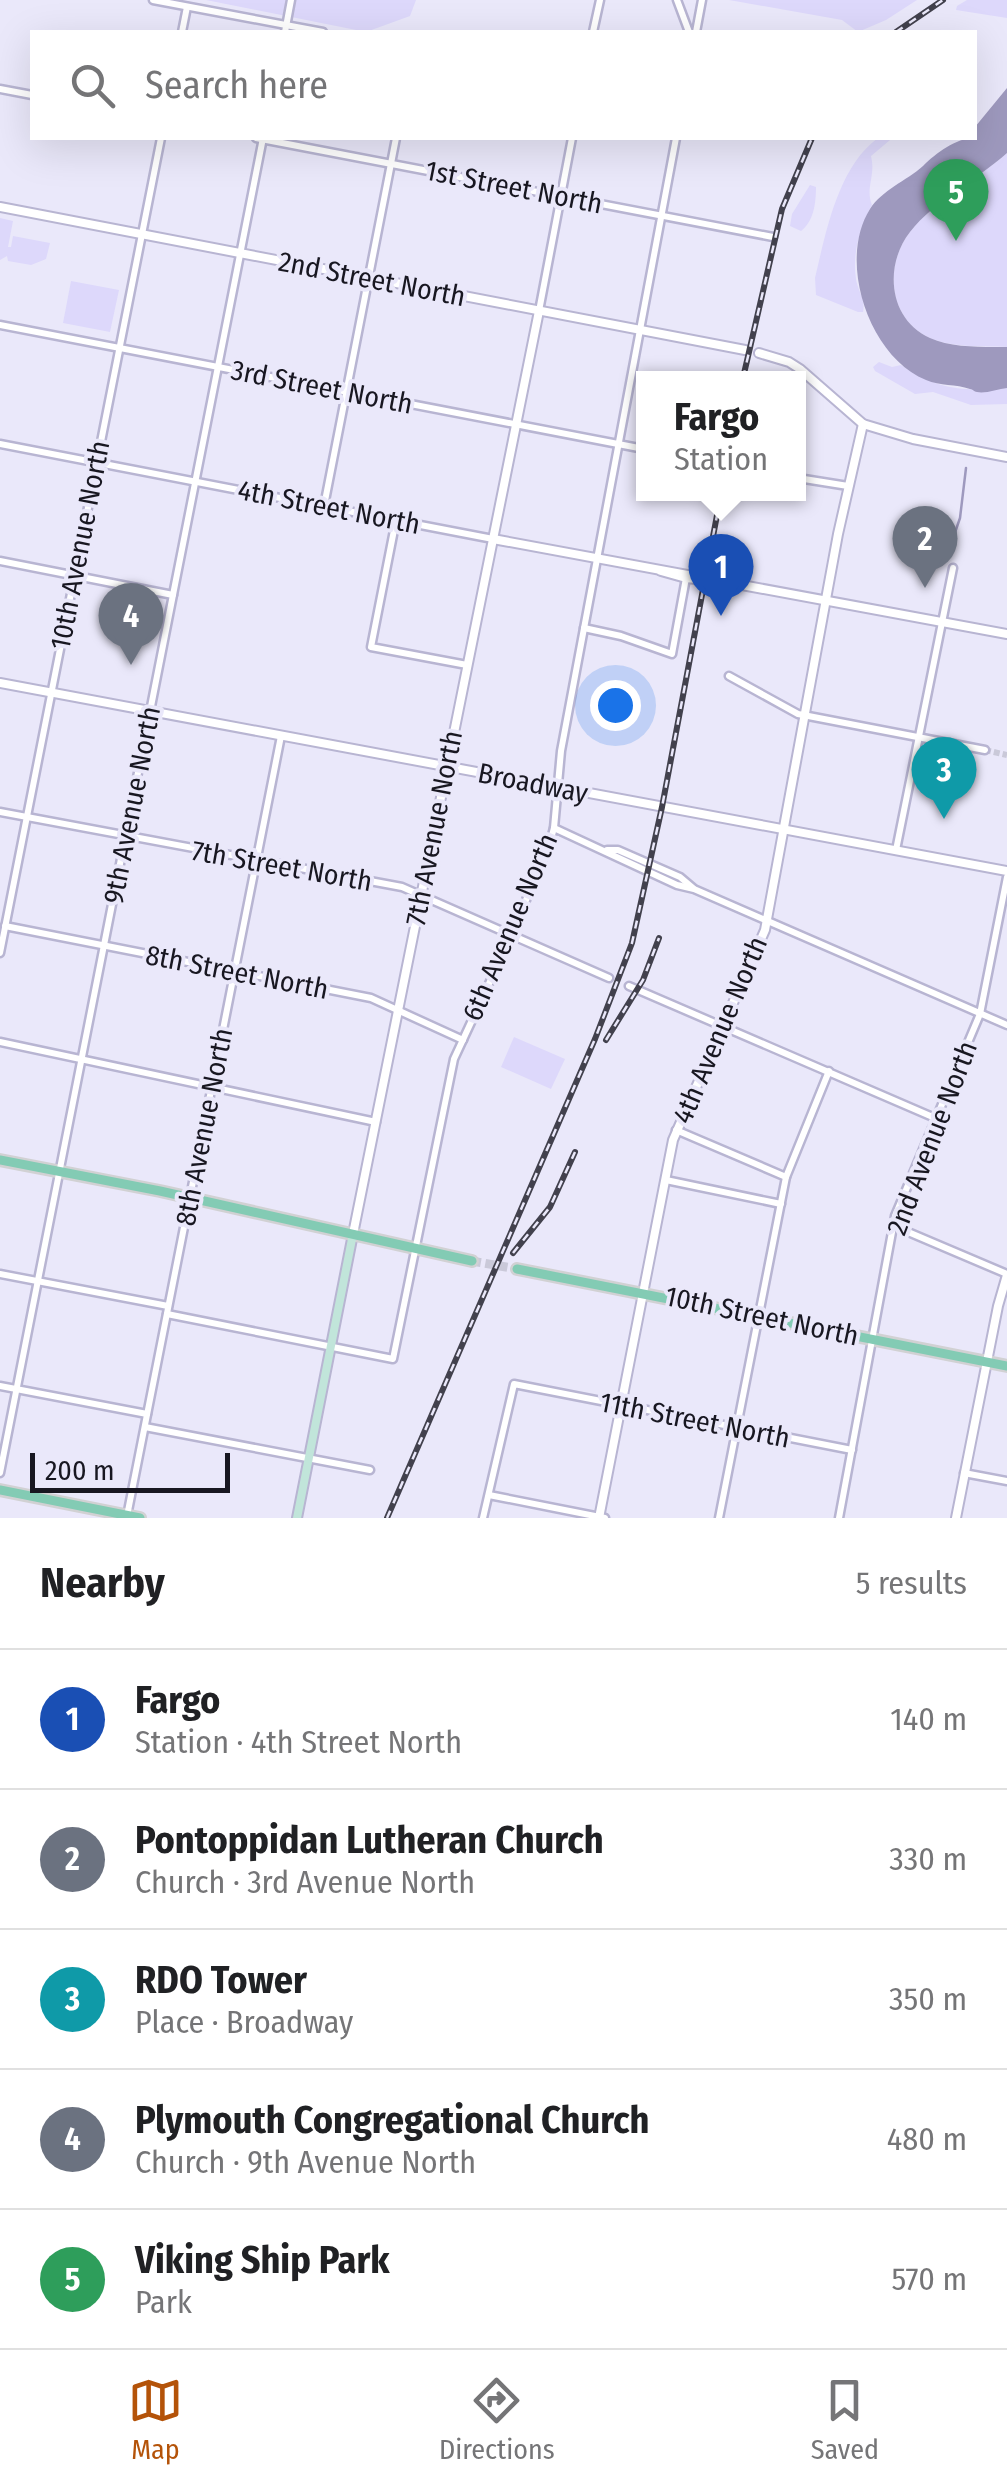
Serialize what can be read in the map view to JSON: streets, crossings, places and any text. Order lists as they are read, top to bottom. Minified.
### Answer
{"streets":{"main road":["7th Avenue North","10th Street North"],"street":["1st Street North","2nd Street North","3rd Street North","4th Street North","10th Avenue North","Broadway","9th Avenue North","7th Street North","6th Avenue North","8th Street North","4th Avenue North","8th Avenue North","2nd Avenue North","11th Street North"]},"crossings":[["1st Street North","7th Avenue North"],["1st Street North","6th Avenue North"],["2nd Street North","10th Avenue North"],["2nd Street North","9th Avenue North"],["2nd Street North","7th Avenue North"],["2nd Street North","6th Avenue North"],["3rd Street North","10th Avenue North"],["3rd Street North","9th Avenue North"],["3rd Street North","7th Avenue North"],["3rd Street North","6th Avenue North"],["4th Street North","10th Avenue North"],["4th Street North","9th Avenue North"],["4th Street North","7th Avenue North"],["4th Street North","6th Avenue North"],["4th Street North","4th Avenue North"],["10th Avenue North","Broadway"],["10th Avenue North","7th Street North"],["10th Avenue North","8th Street North"],["Broadway","9th Avenue North"],["Broadway","7th Avenue North"],["Broadway","6th Avenue North"],["Broadway","4th Avenue North"],["Broadway","8th Avenue North"],["Broadway","2nd Avenue North"],["9th Avenue North","7th Street North"],["9th Avenue North","8th Street North"],["7th Avenue North","7th Street North"],["7th Avenue North","6th Avenue North"],["7th Avenue North","8th Street North"],["7th Street North","6th Avenue North"],["7th Street North","8th Avenue North"],["6th Avenue North","8th Street North"],["8th Street North","8th Avenue North"],["4th Avenue North","10th Street North"],["4th Avenue North","11th Street North"],["2nd Avenue North","10th Street North"],["2nd Avenue North","11th Street North"]],"scale_bar":"200 m","page":{"search":"Search here","pins":["5","2","1","4","3"],"popup":["Fargo","Station"],"scale":"200 m","heading":["Nearby","5 results"],"list":[{"mark":"1","name":"Fargo","note":"Station · 4th Street North","value":"140 m"},{"mark":"2","name":"Pontoppidan Lutheran Church","note":"Church · 3rd Avenue North","value":"330 m"},{"mark":"3","name":"RDO Tower","note":"Place · Broadway","value":"350 m"},{"mark":"4","name":"Plymouth Congregational Church","note":"Church · 9th Avenue North","value":"480 m"},{"mark":"5","name":"Viking Ship Park","note":"Park","value":"570 m"}],"nav":["Map","Directions","Saved"]}}
